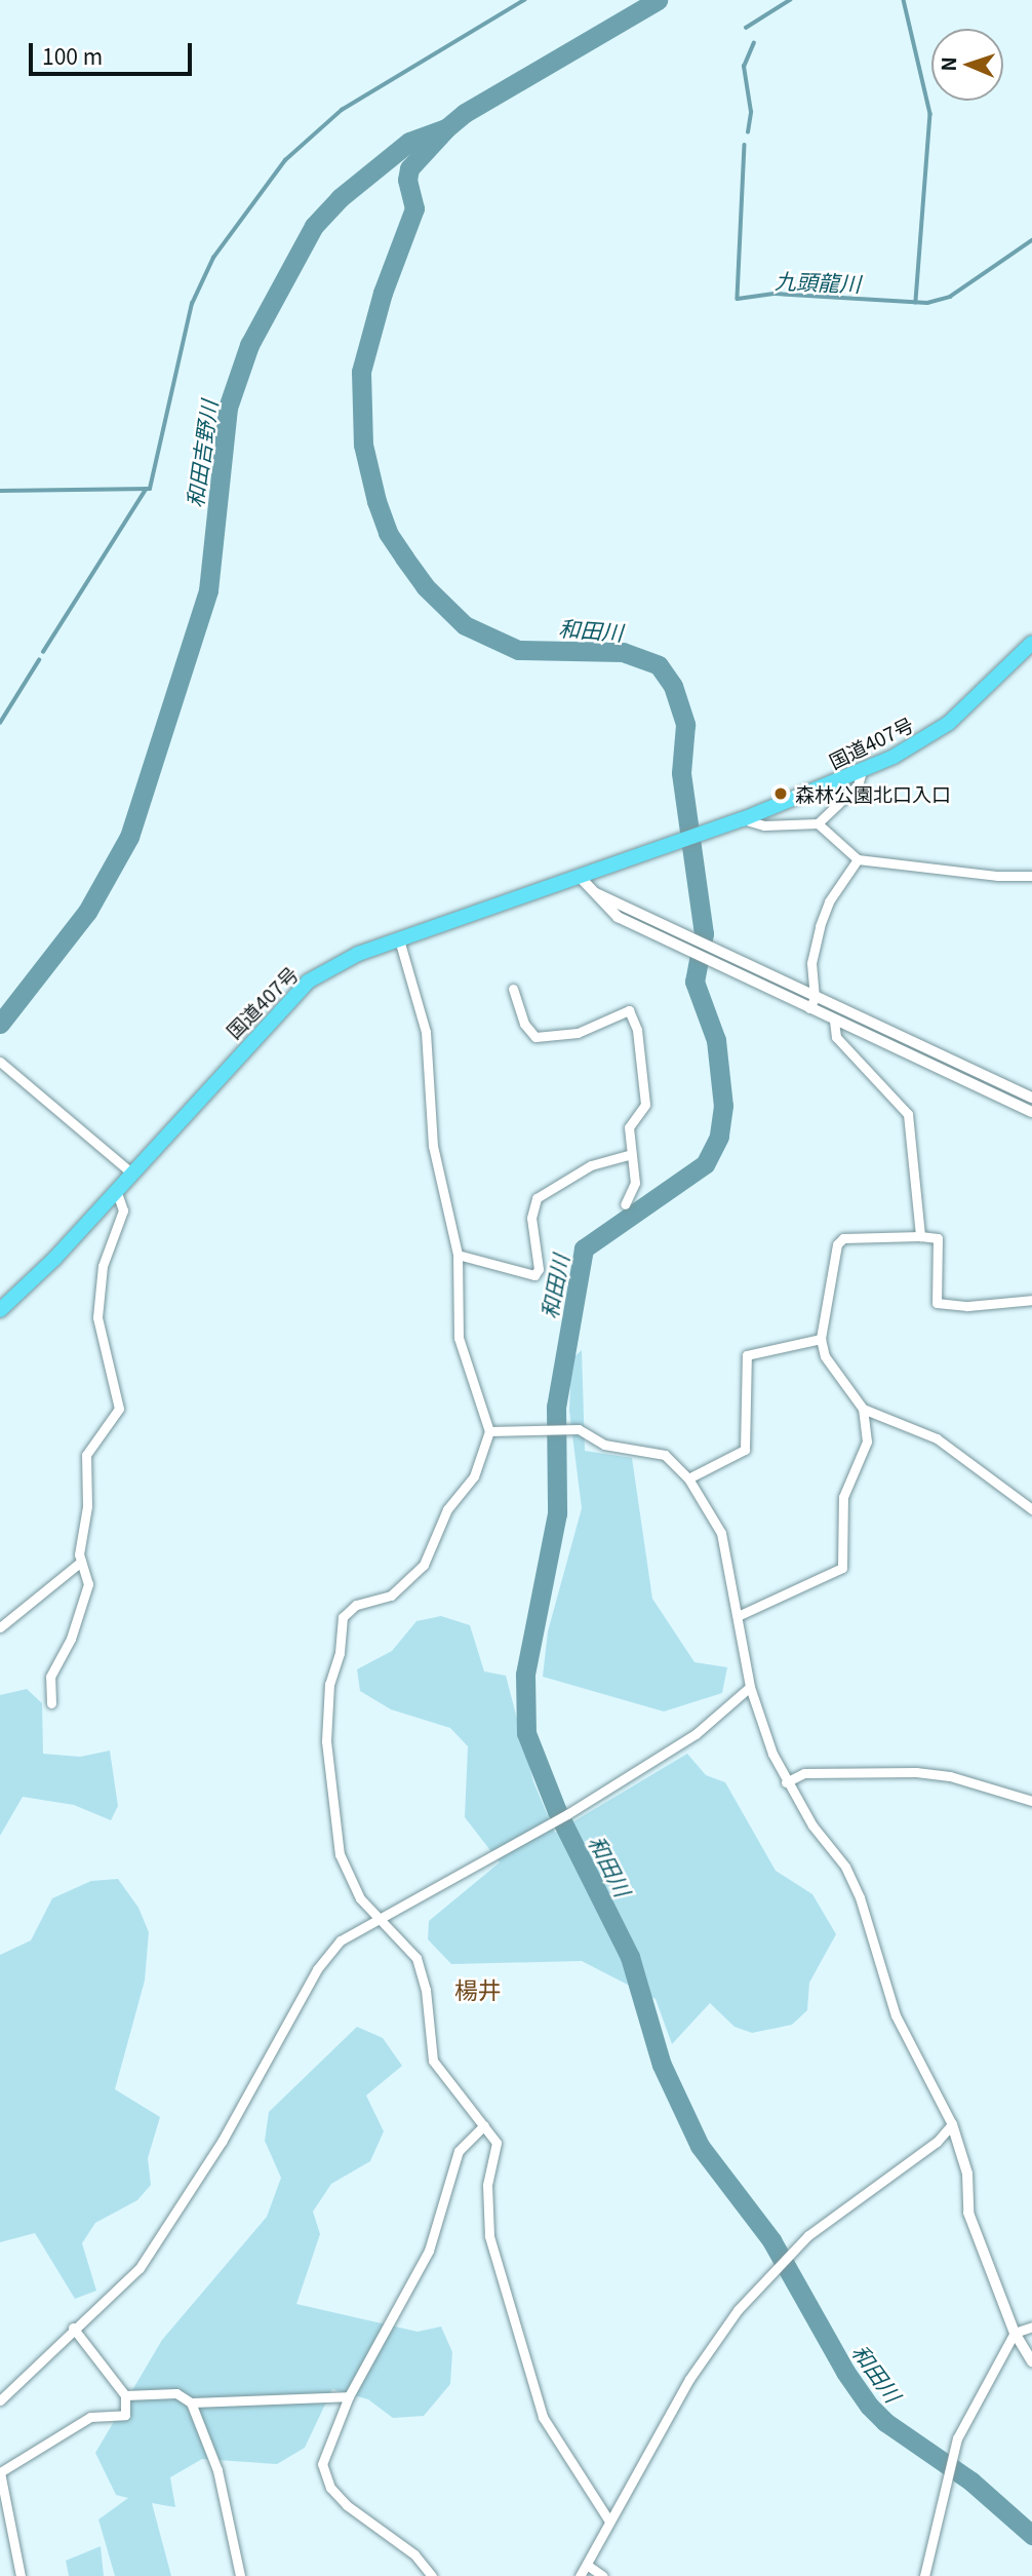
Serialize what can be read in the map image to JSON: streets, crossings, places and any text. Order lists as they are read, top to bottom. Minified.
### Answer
{"streets":{"highway":["国道407号"]},"districts":["楊井"],"water":["九頭龍川","和田吉野川","和田川"],"places":["森林公園北口入口"],"scale_bar":"100 m","north":"left"}
